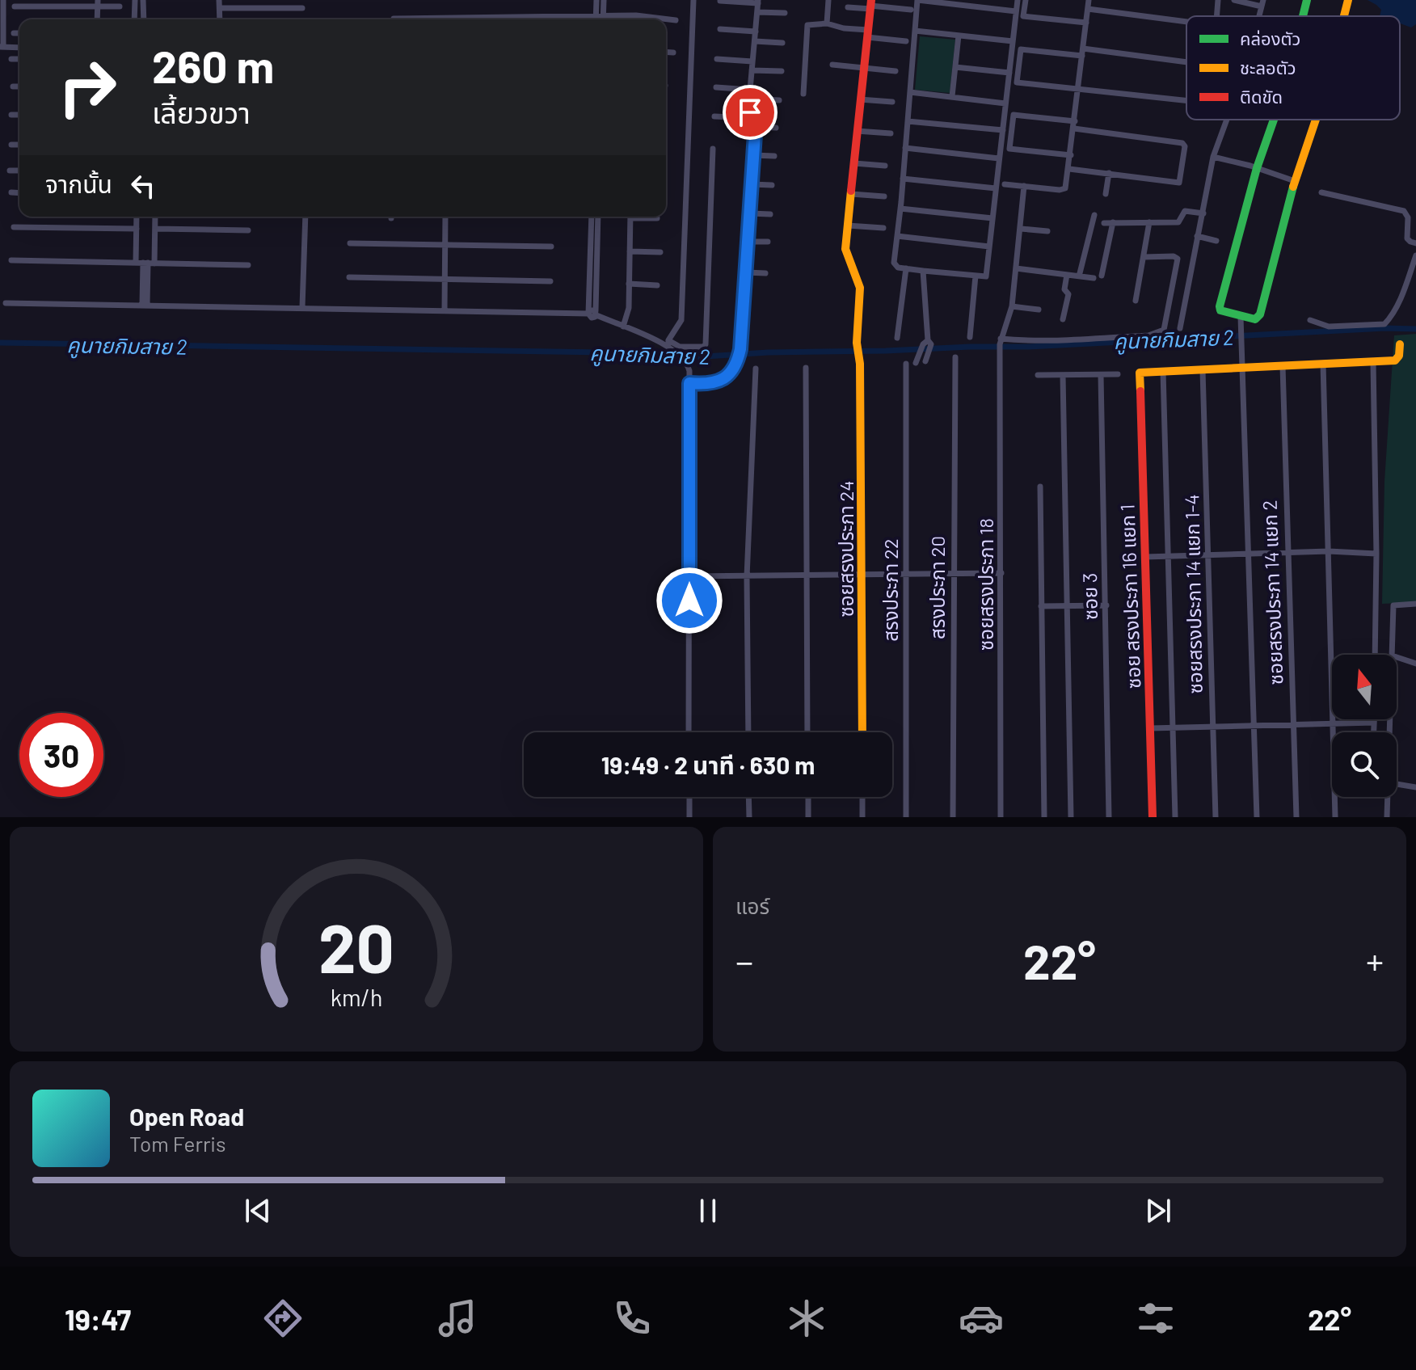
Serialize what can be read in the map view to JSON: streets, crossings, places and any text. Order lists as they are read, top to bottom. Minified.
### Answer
{"streets":{"street":["ซอยสรงประภา 24","ซอยสรงประภา 18","สรงประภา 20","สรงประภา 22","ซอยสรงประภา 14 แยก 2","ซอยสรงประภา 14 แยก 1-4","ซอย 3","ซอย สรงประภา 16 แยก 1"]},"water":["คูนายกิมสาย 2"],"legend":["คล่องตัว","ชะลอตัว","ติดขัด"],"north":"top","page":{"turn":["260 m","เลี้ยวขวา"],"then":"จากนั้น","limit":"30","trip":"19:49 · 2 นาที · 630 m","tile":"แอร์","heat":["−","22°","+"],"song":["Open Road","Tom Ferris"],"tabs":["19:47","22°"],"gauge":["20","km/h"]}}
